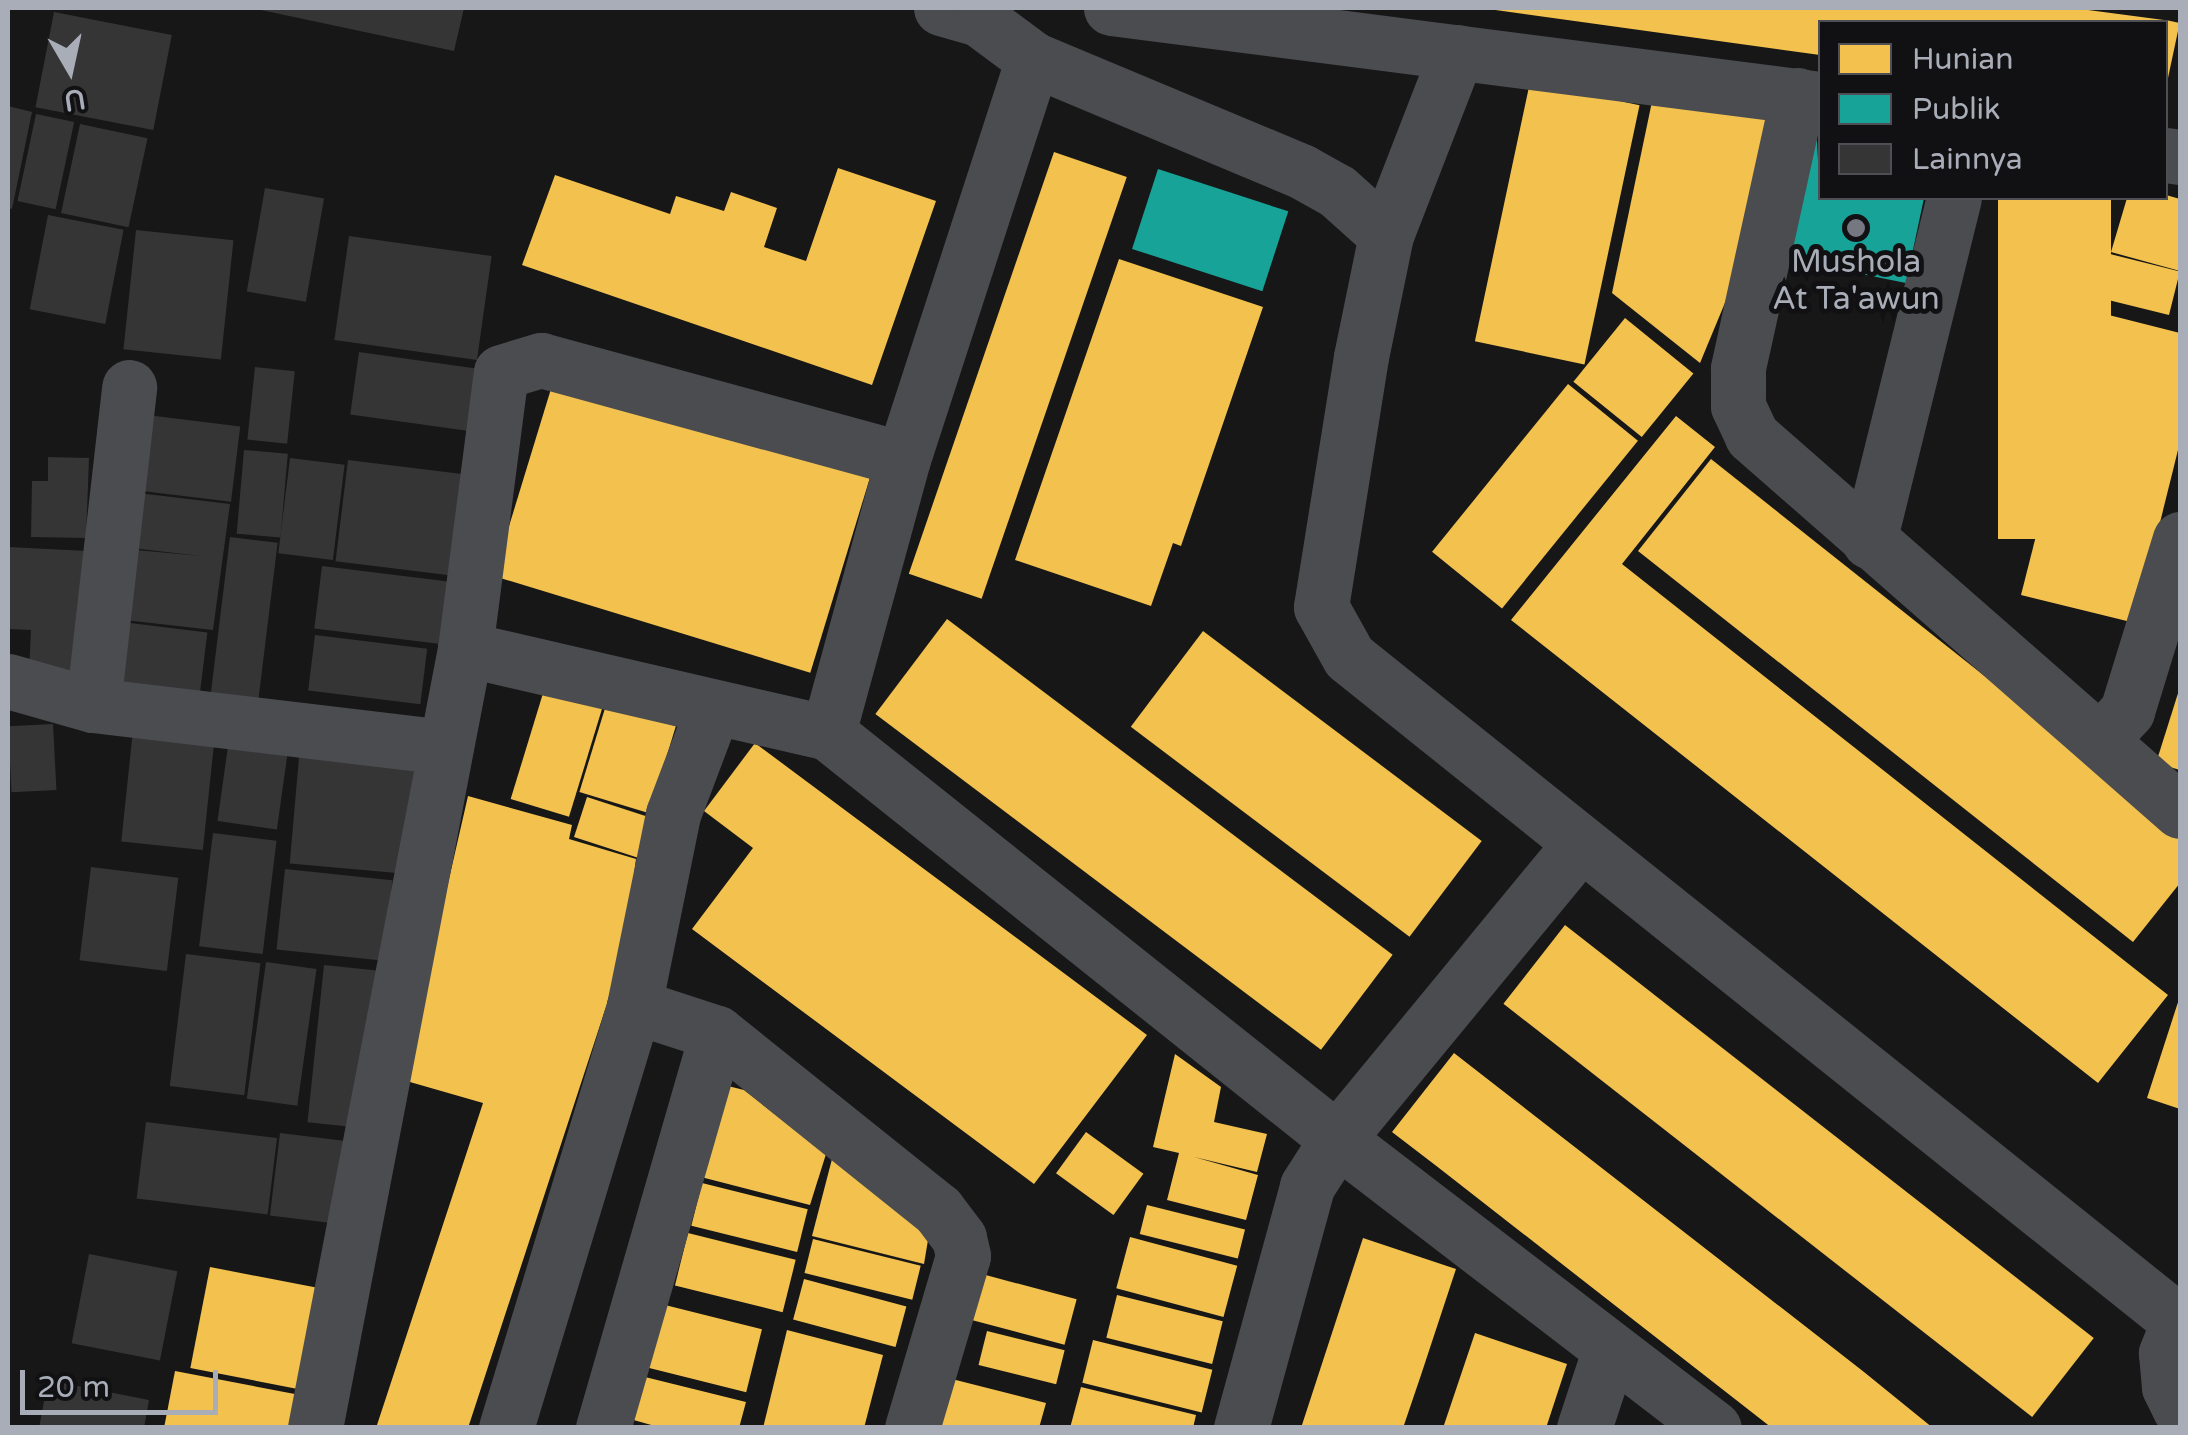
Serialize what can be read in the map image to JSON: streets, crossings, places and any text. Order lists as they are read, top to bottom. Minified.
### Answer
{"places":["Mushola At Ta'awun"],"legend":["Hunian","Publik","Lainnya"],"scale_bar":"20 m","north":"bottom"}
